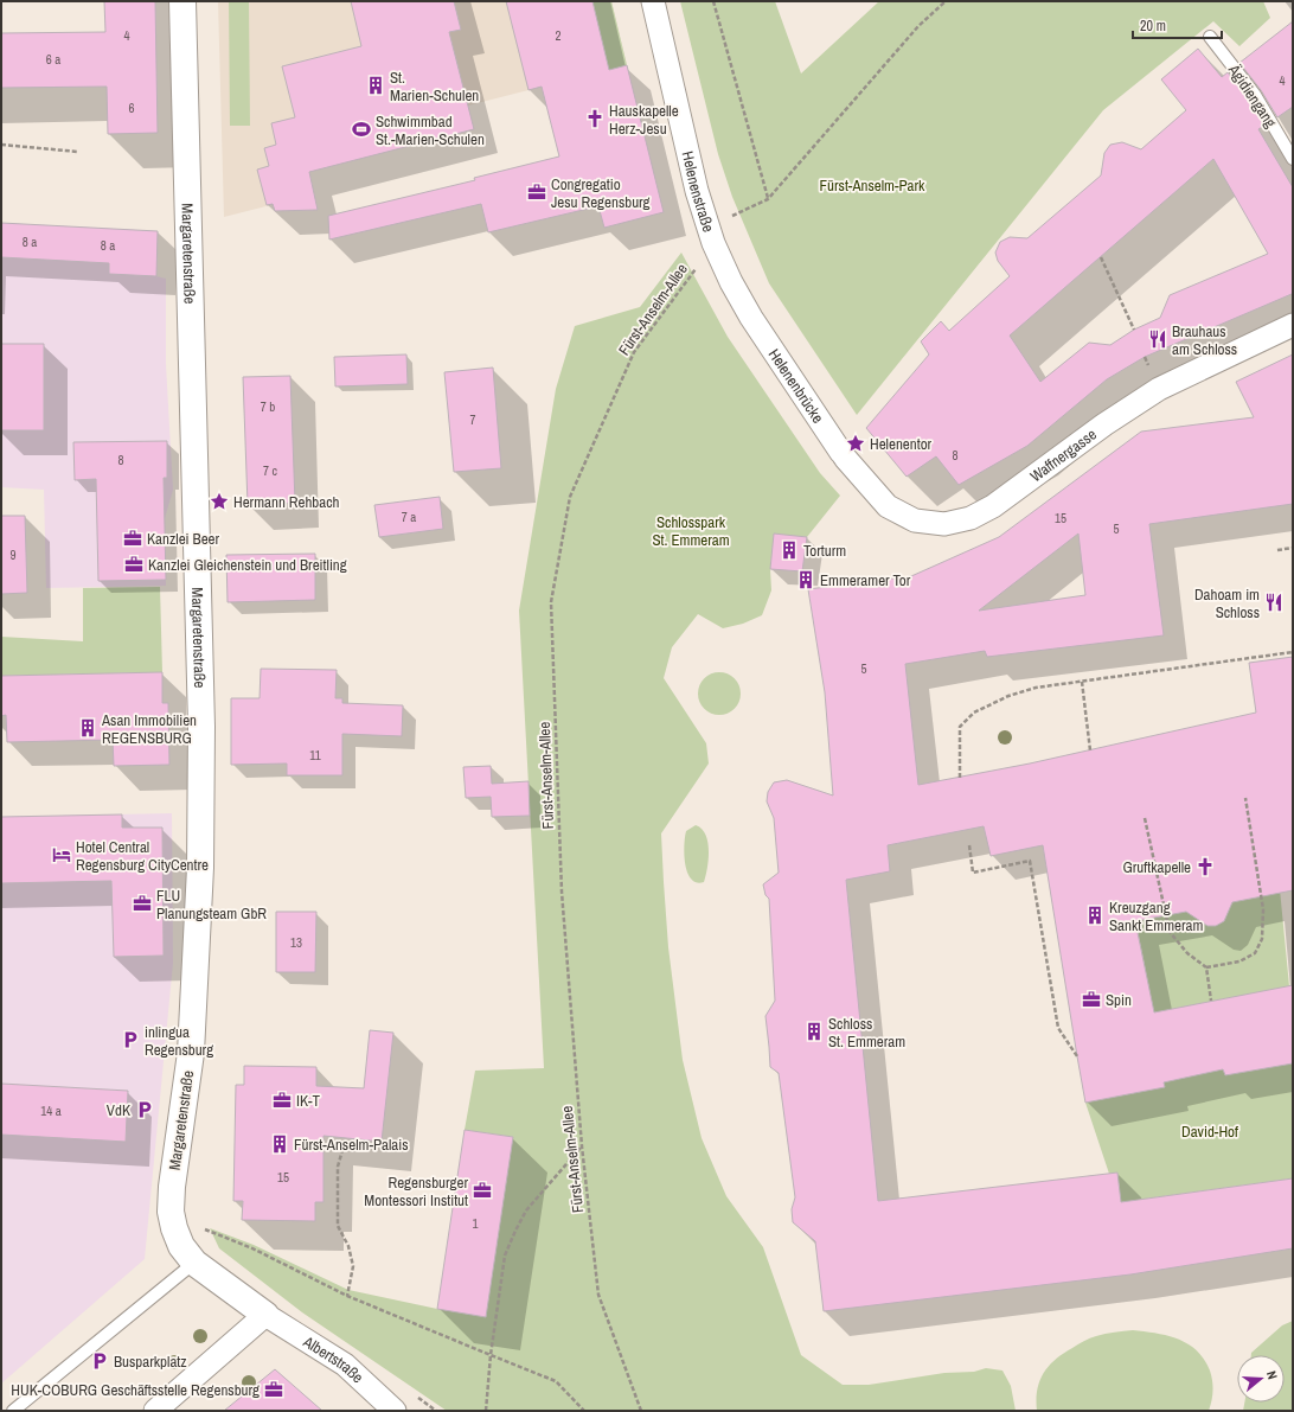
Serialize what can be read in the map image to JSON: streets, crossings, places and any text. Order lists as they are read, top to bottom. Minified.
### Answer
{"streets":{"street":["Helenenstraße","Margaretenstraße","Helenenbrücke","Waffnergasse","Albertstraße"],"lane":["Ägidiengang"],"path":["Fürst-Anselm-Allee"]},"crossings":[["Helenenstraße","Fürst-Anselm-Allee"],["Helenenstraße","Helenenbrücke"],["Margaretenstraße","Albertstraße"],["Helenenbrücke","Waffnergasse"]],"parks":["Fürst-Anselm-Park","Schlosspark St. Emmeram","David-Hof"],"places":{"building":["St. Marien-Schulen","Torturm","Emmeramer Tor","Asan Immobilien REGENSBURG","Kreuzgang Sankt Emmeram","Schloss St. Emmeram","Fürst-Anselm-Palais"],"church":["Hauskapelle Herz-Jesu","Gruftkapelle"],"sports":["Schwimmbad St.-Marien-Schulen"],"office":["Congregatio Jesu Regensburg","Kanzlei Beer","Kanzlei Gleichenstein und Breitling","FLU Planungsteam GbR","Spin","IK-T","Regensburger Montessori Institut","HUK-COBURG Geschäftsstelle Regensburg"],"restaurant":["Brauhaus am Schloss","Dahoam im Schloss"],"place":["Helenentor","Hermann Rehbach"],"hotel":["Hotel Central Regensburg CityCentre"],"parking":["inlingua Regensburg","VdK","Busparkplatz"]},"house_numbers":["4","2","6 a","4","6","8 a","8 a","7 b","7","8","8","7 c","7 a","15","5","9","5","11","13","14 a","15","1"],"scale_bar":"20 m","north":"right"}
